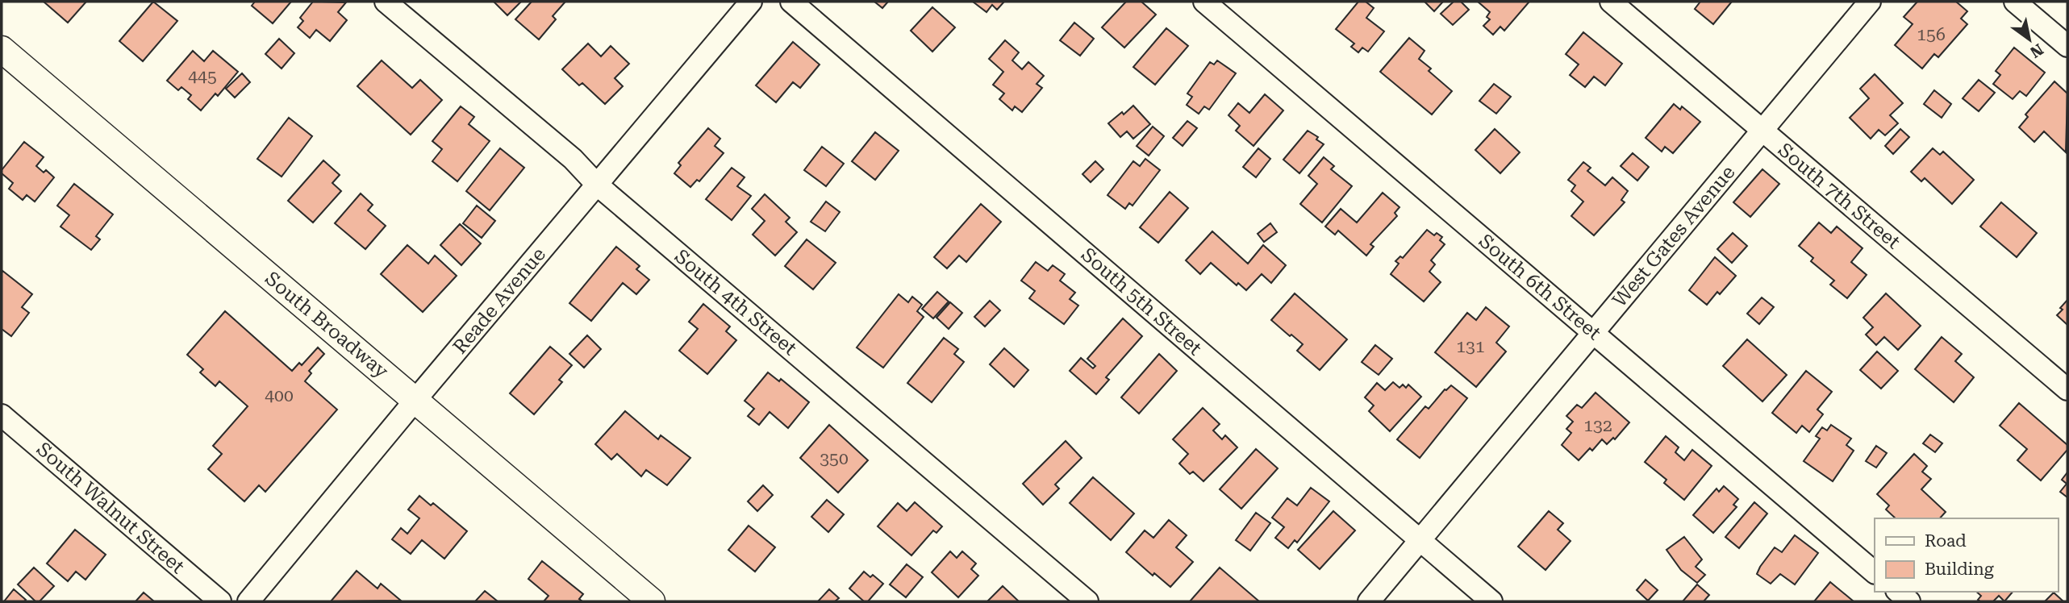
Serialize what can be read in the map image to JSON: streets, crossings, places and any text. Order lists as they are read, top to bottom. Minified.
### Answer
{"streets":{"street":["South 7th Street","West Gates Avenue","South 6th Street","Reade Avenue","South 5th Street","South 4th Street","South Broadway","South Walnut Street"]},"crossings":[["South 7th Street","West Gates Avenue"],["West Gates Avenue","South 6th Street"],["West Gates Avenue","South 5th Street"],["Reade Avenue","South 4th Street"],["Reade Avenue","South Broadway"]],"house_numbers":["156","445","131","400","132","350"],"legend":["Road","Building"],"north":"bottom right"}
